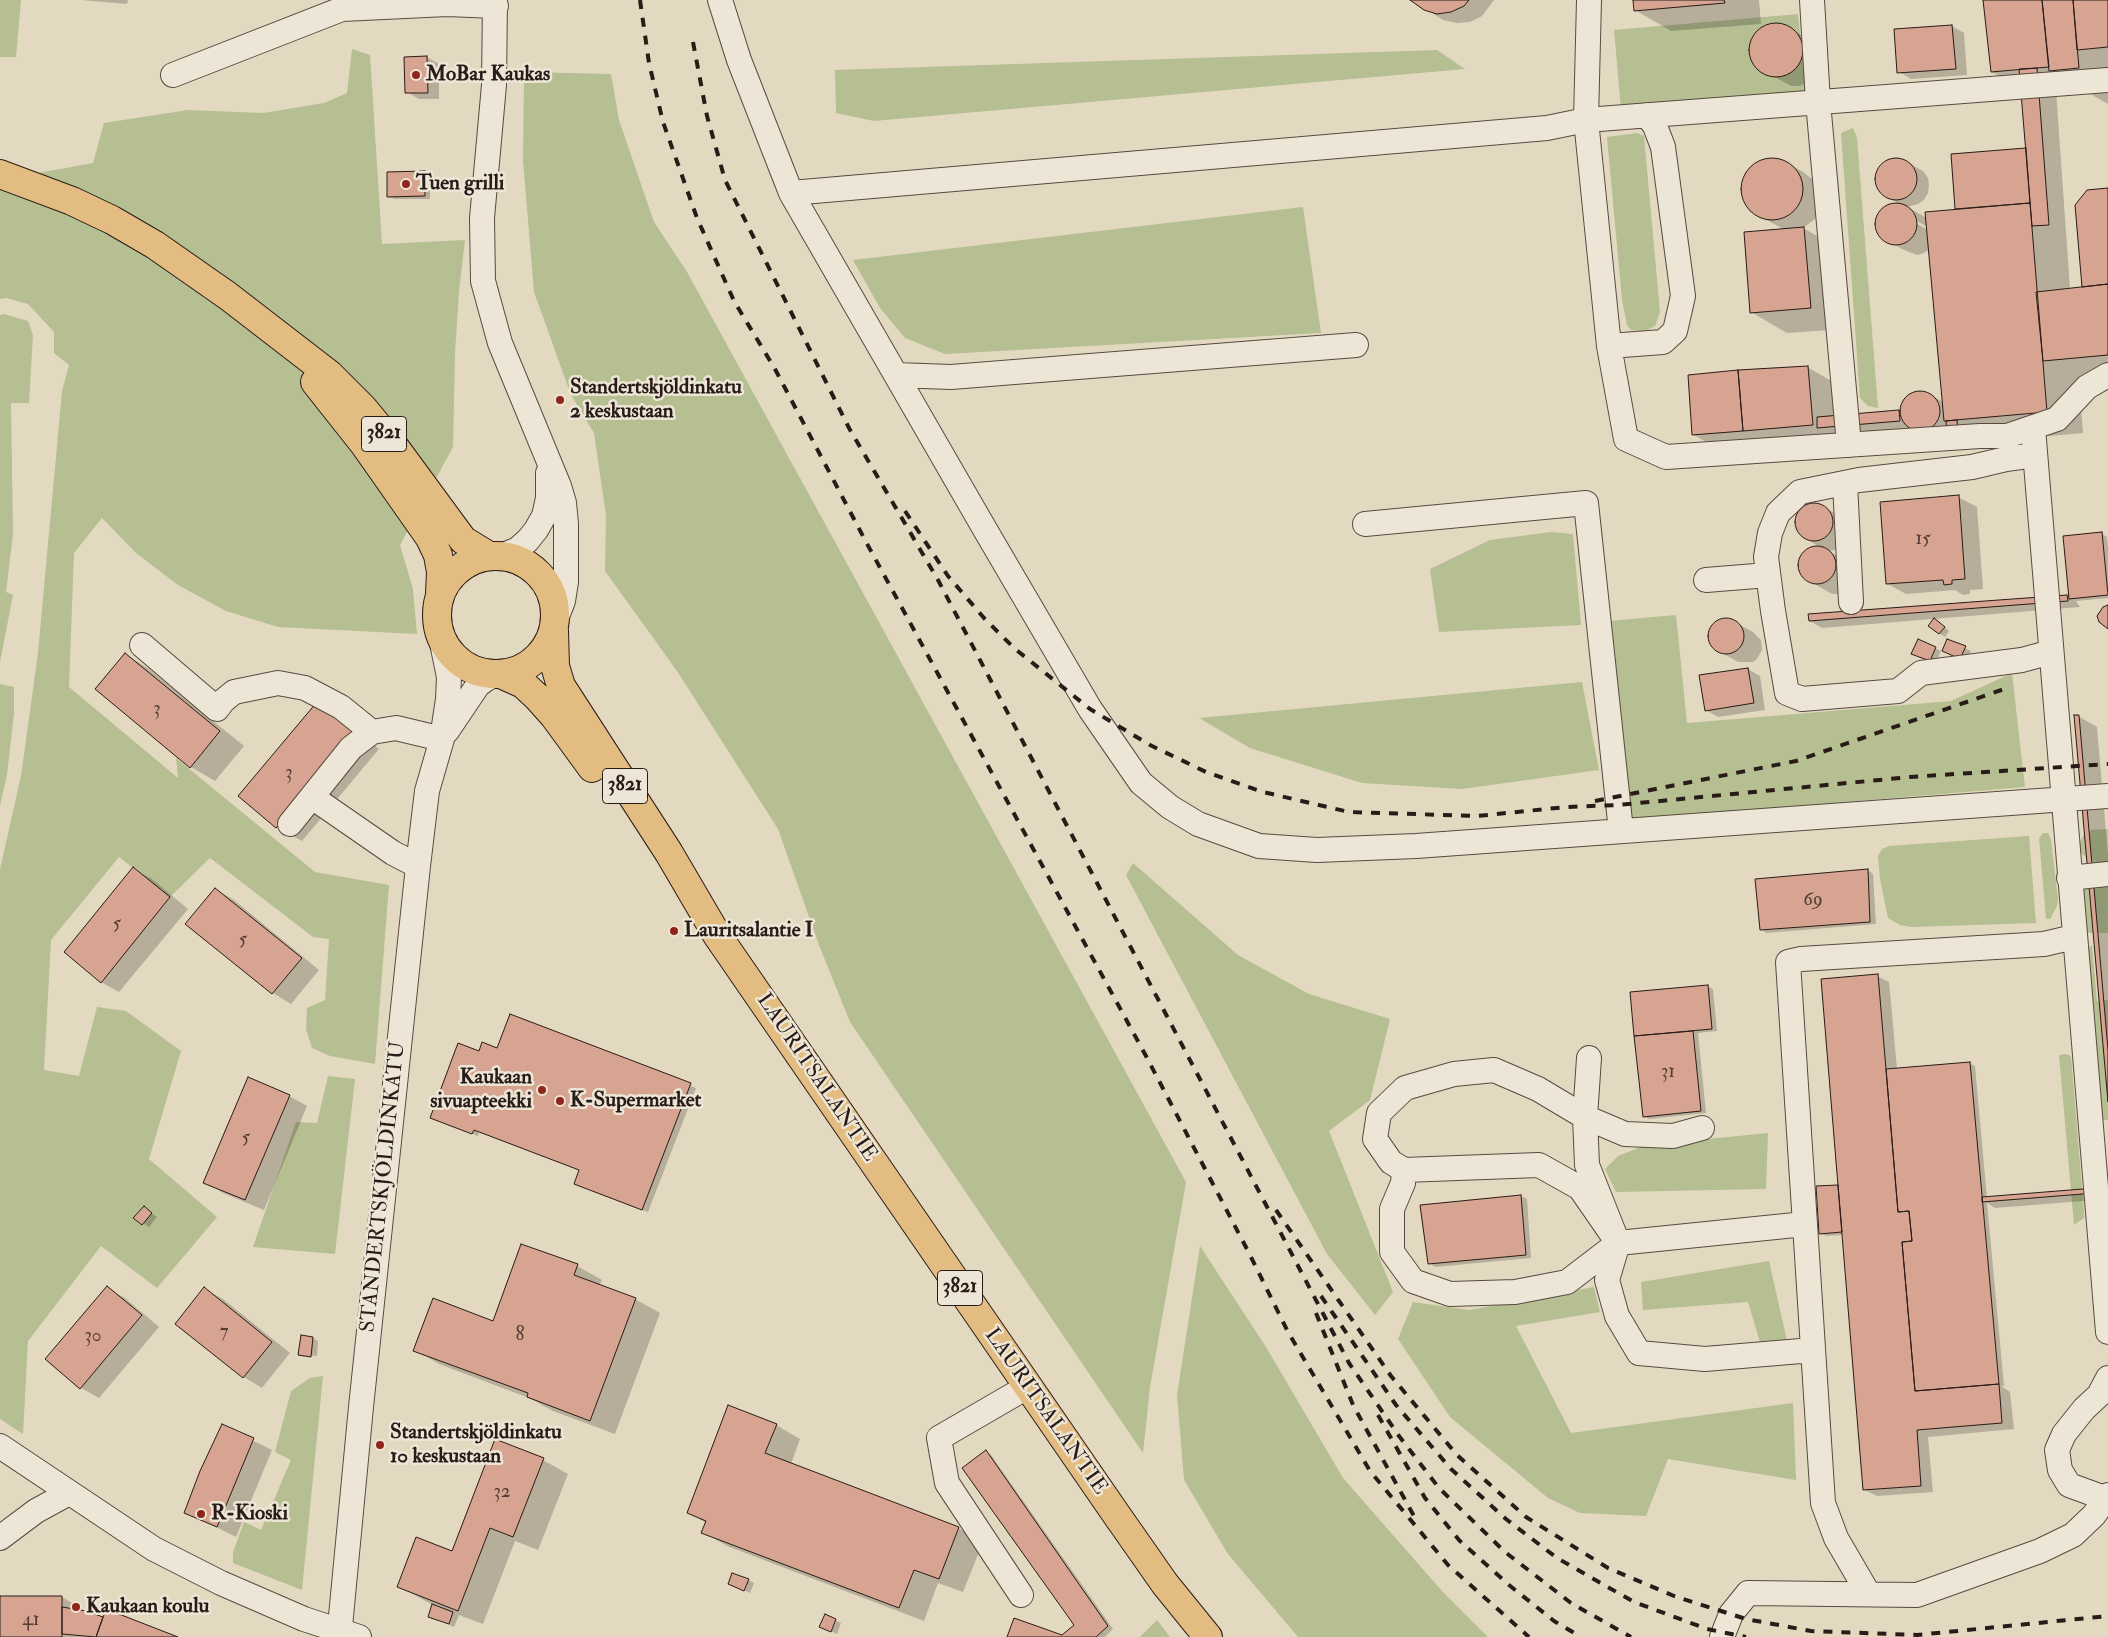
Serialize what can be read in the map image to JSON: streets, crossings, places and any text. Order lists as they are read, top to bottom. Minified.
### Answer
{"streets":{"main road":["3821","LAURITSALANTIE"],"street":["STANDERTSKJÖLDINKATU"]},"crossings":[["3821","LAURITSALANTIE"],["3821","STANDERTSKJÖLDINKATU"],["LAURITSALANTIE","STANDERTSKJÖLDINKATU"]],"places":["MoBar Kaukas","Tuen grilli","Standertskjöldinkatu 2 keskustaan","Lauritsalantie I","Kaukaan sivuapteekki","K-Supermarket","Standertskjöldinkatu 10 keskustaan","R-Kioski","Kaukaan koulu"],"house_numbers":["15","3","3","69","5","5","31","5","7","8","30","32","41"]}
